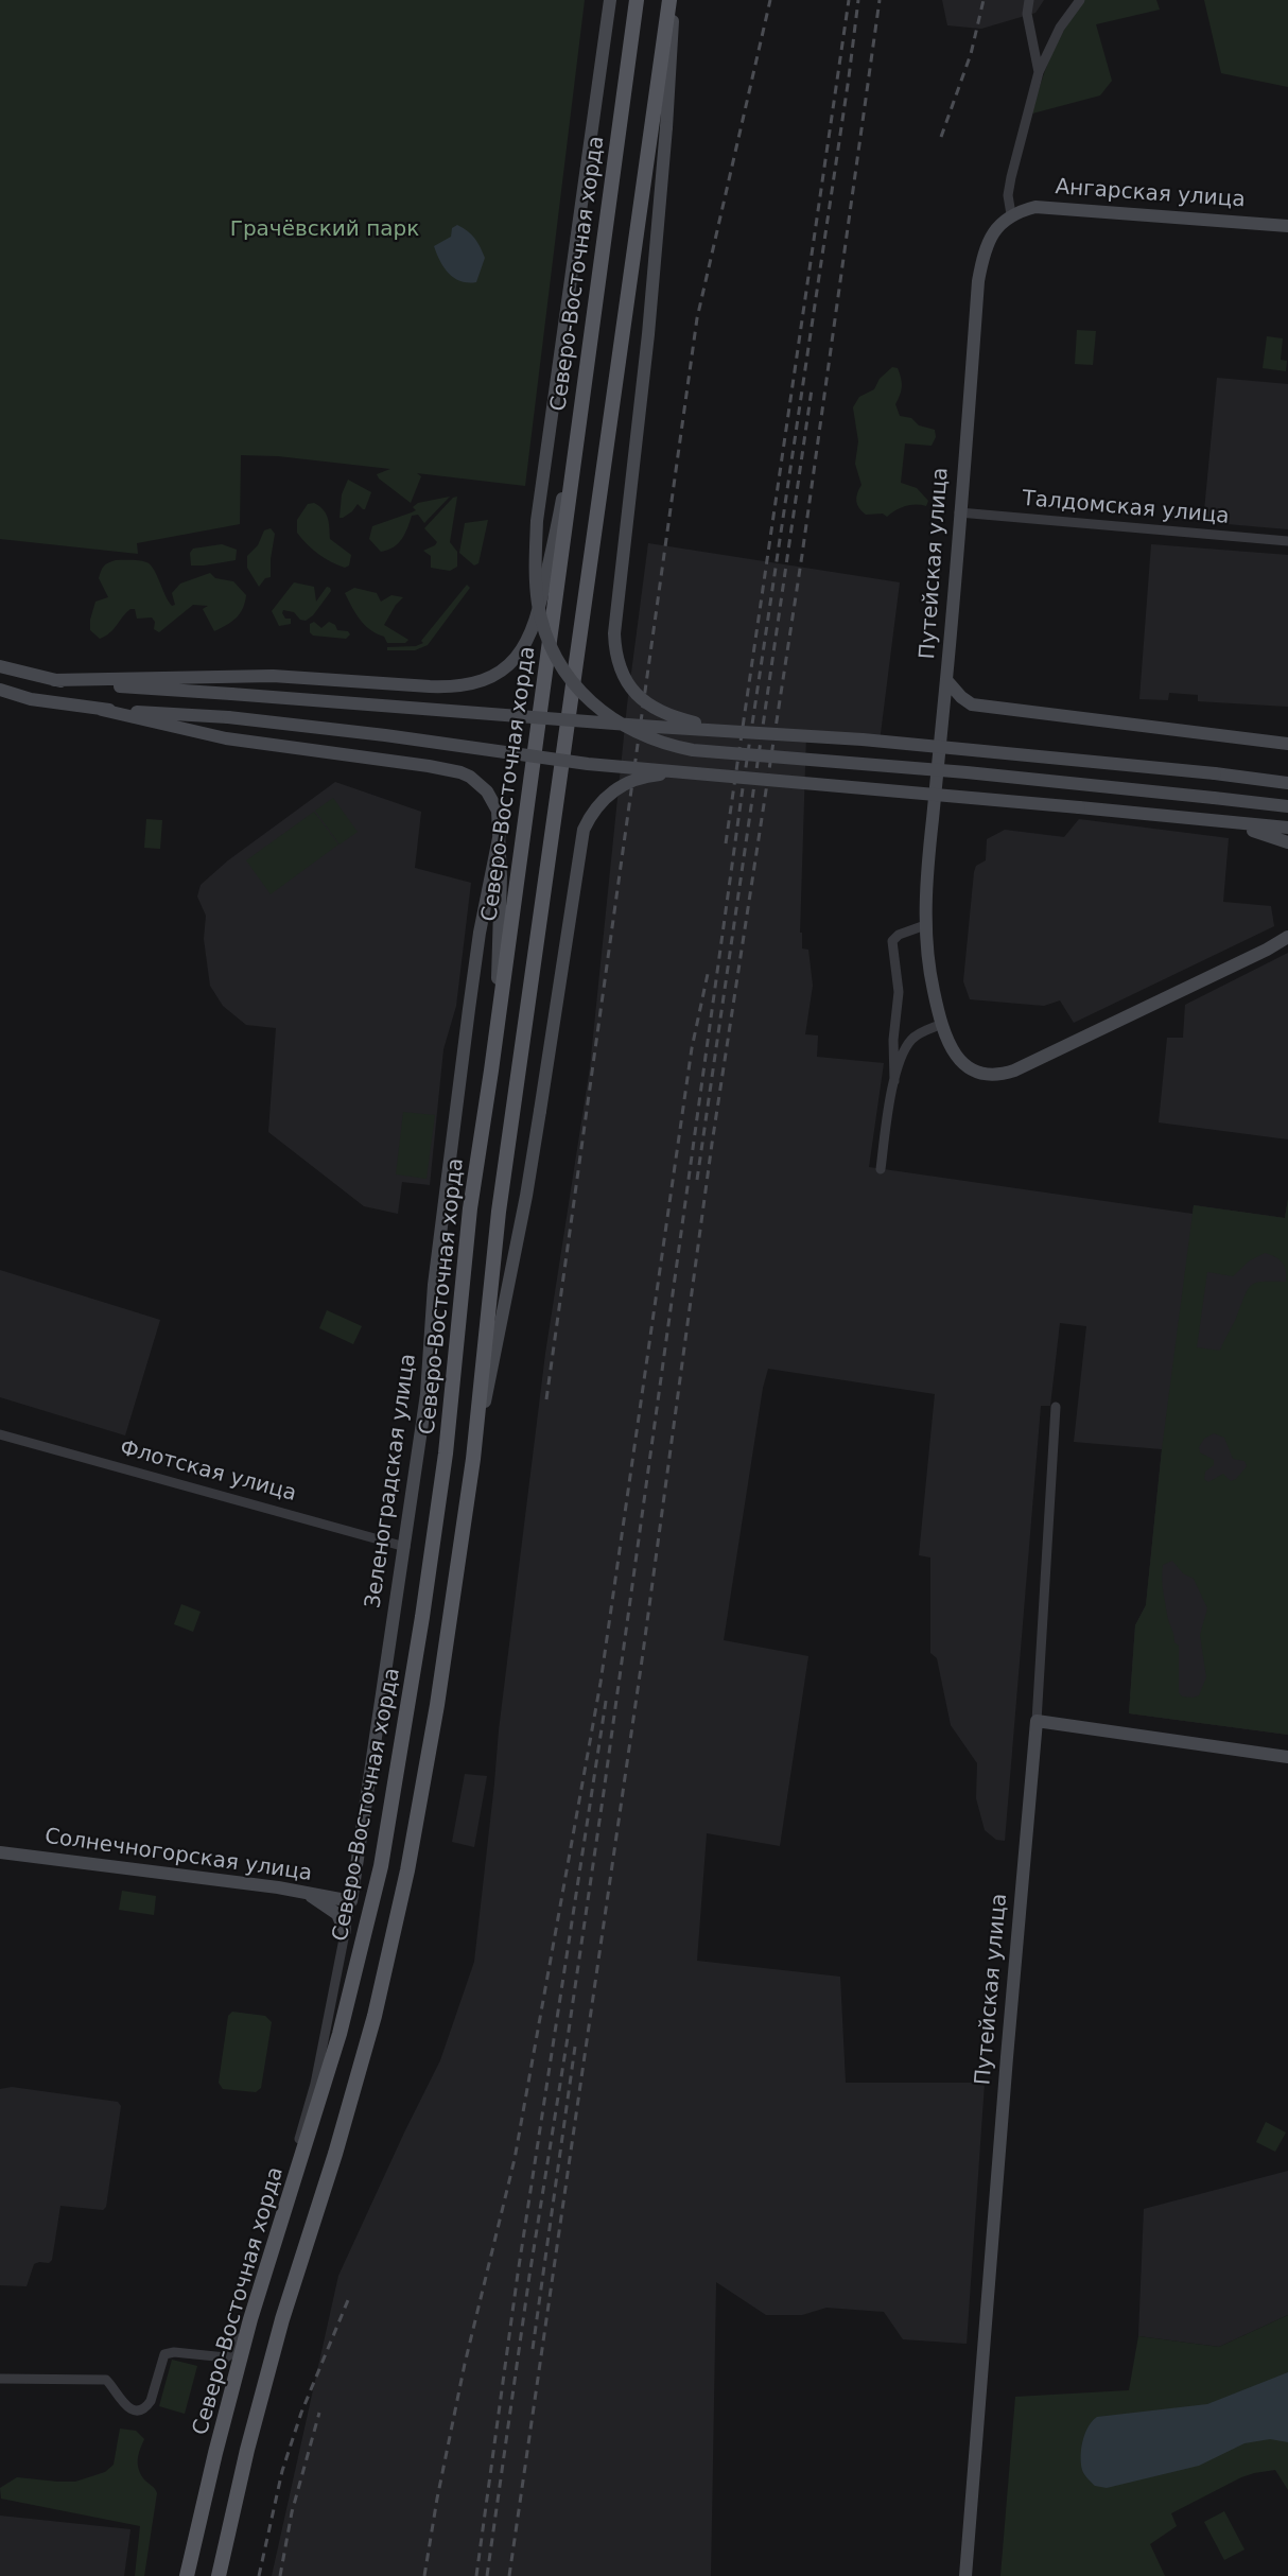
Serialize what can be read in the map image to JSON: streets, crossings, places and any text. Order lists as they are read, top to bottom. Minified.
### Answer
{"streets":{"main road":["Ангарская улица","Северо-Восточная хорда","Путейская улица","Зеленоградская улица","Солнечногорская улица"],"street":["Талдомская улица","Флотская улица"]},"crossings":[["Ангарская улица","Путейская улица"],["Талдомская улица","Путейская улица"],["Флотская улица","Зеленоградская улица"],["Зеленоградская улица","Солнечногорская улица"]],"parks":["Грачёвский парк"]}
